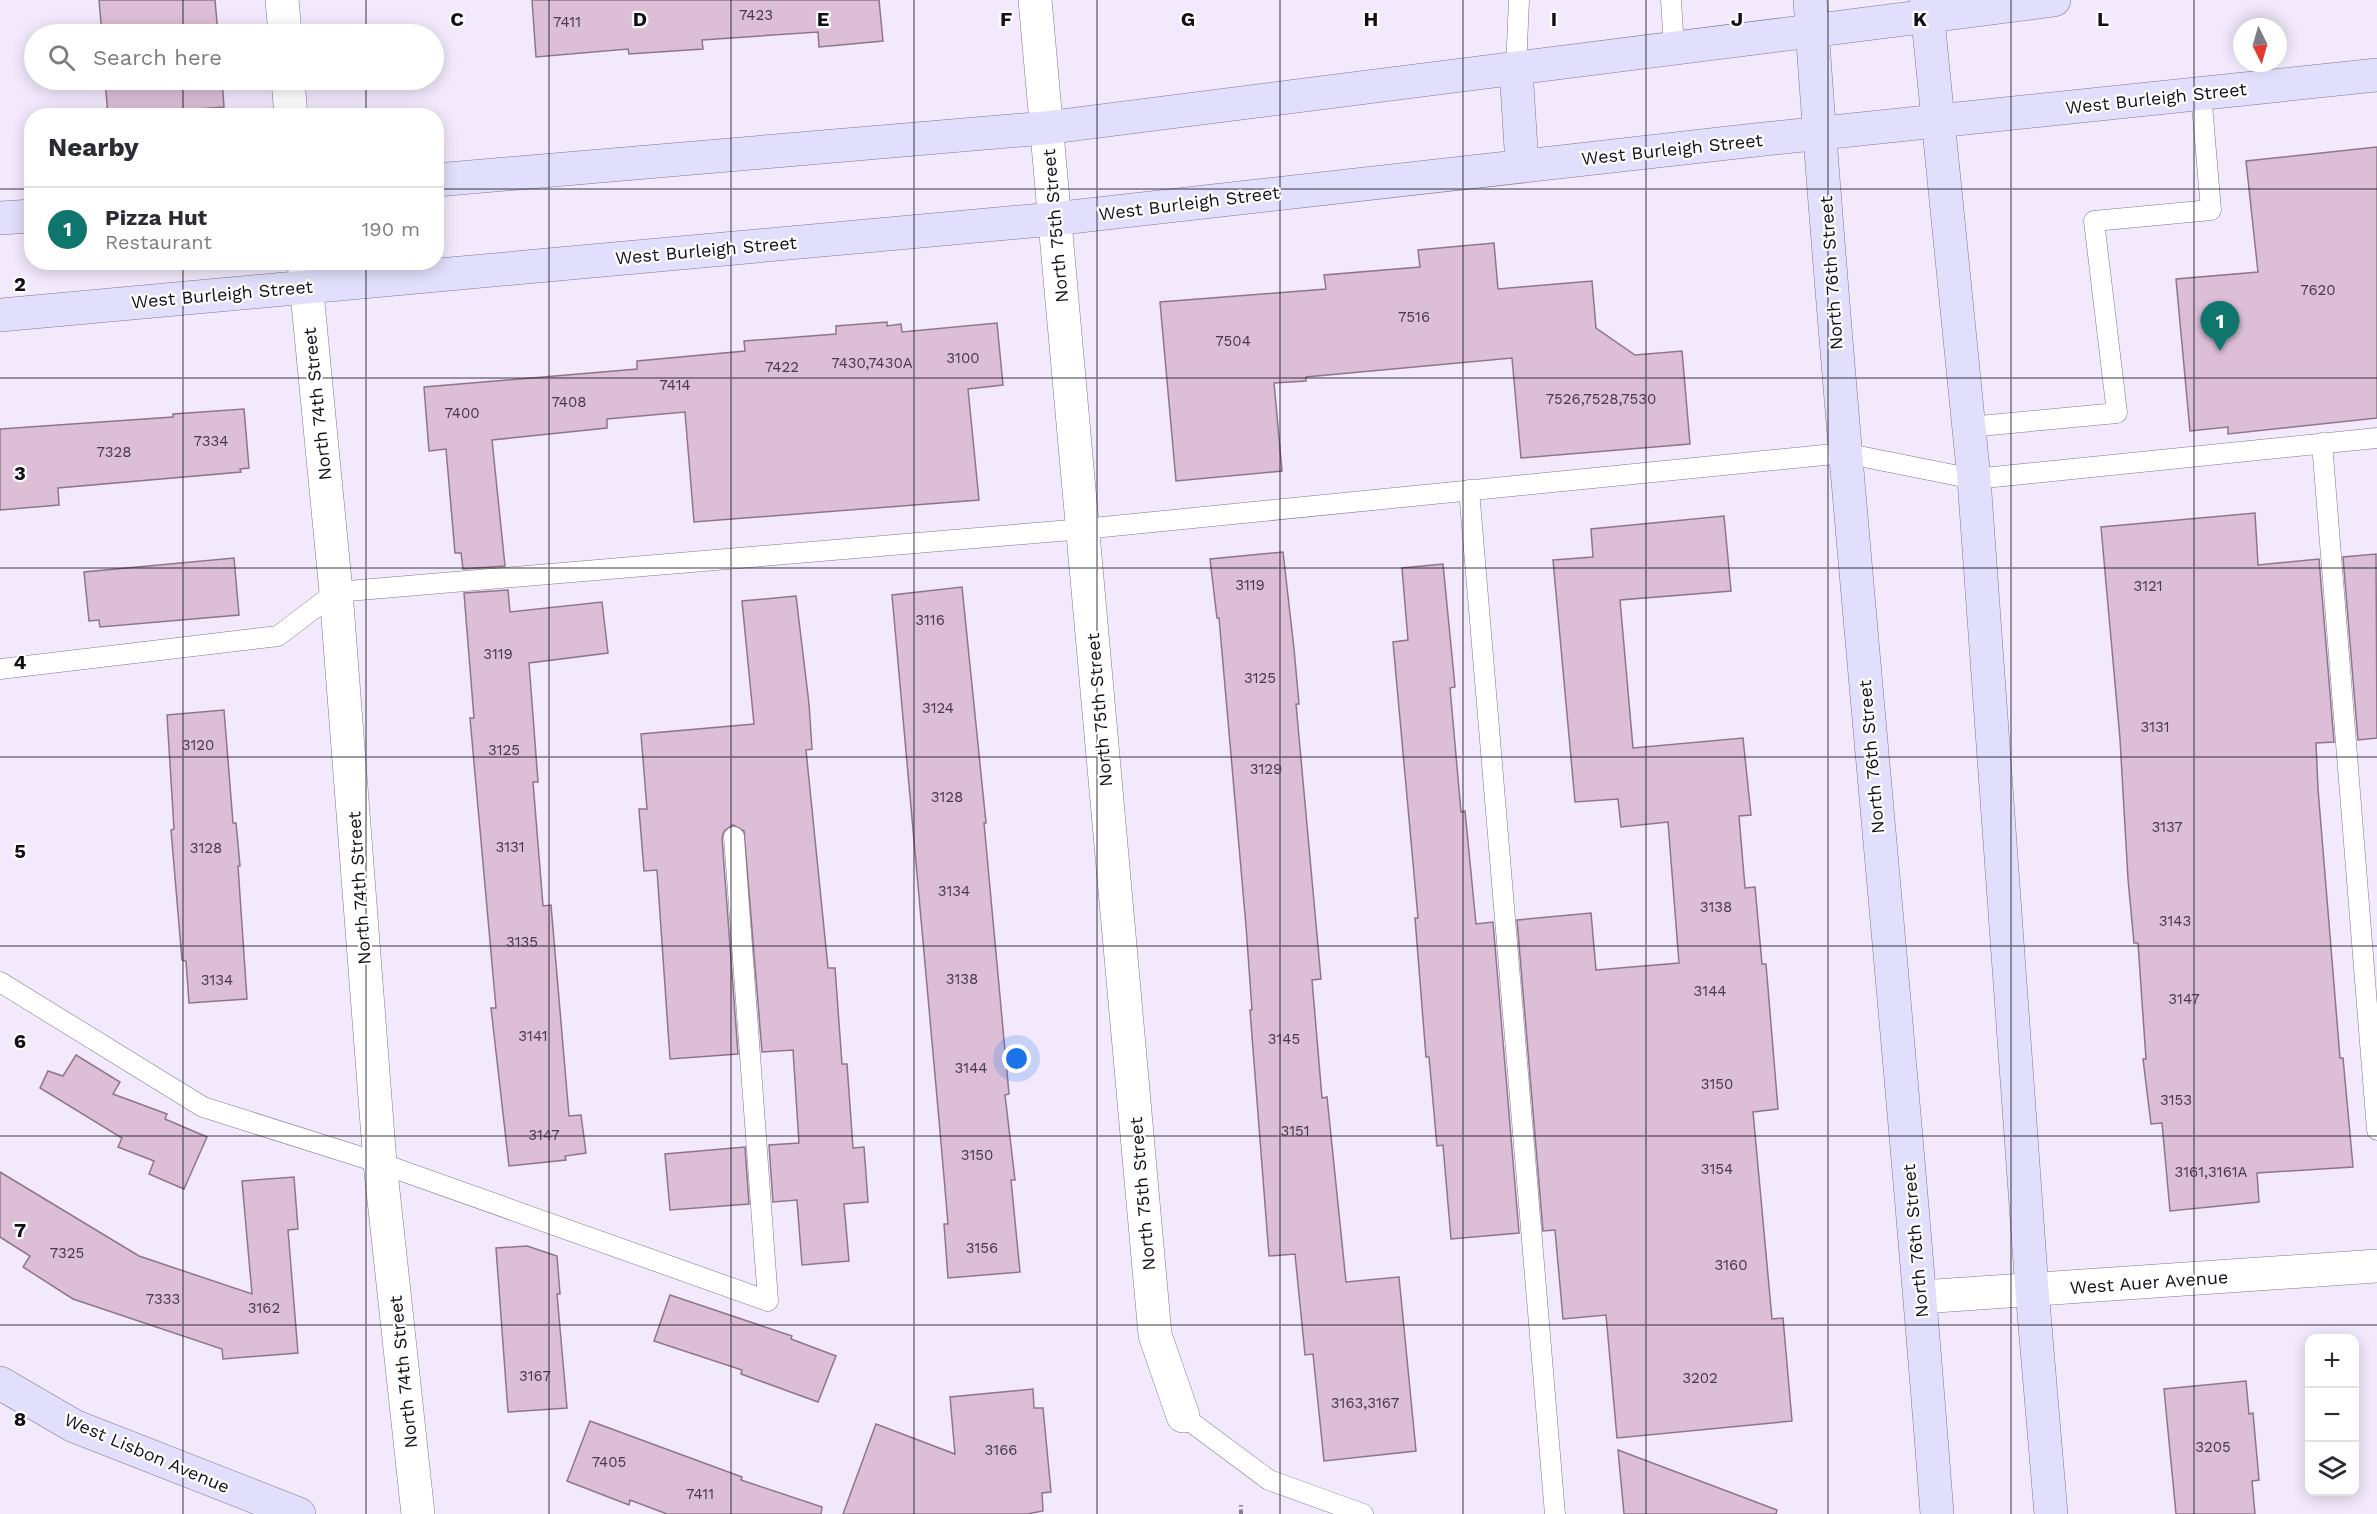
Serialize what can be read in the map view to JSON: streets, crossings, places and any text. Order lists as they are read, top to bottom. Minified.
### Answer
{"streets":{"main road":["West Burleigh Street","North 76th Street","West Lisbon Avenue"],"street":["North 75th Street","North 74th Street","West Auer Avenue"]},"crossings":[["West Burleigh Street","North 75th Street"],["West Burleigh Street","North 76th Street"],["West Burleigh Street","North 74th Street"],["North 76th Street","West Auer Avenue"]],"house_numbers":["7423","7411","7620","7516","7504","3100","7430,7430A","7422","7414","7526,7528,7530","7408","7400","7334","7328","3119","3121","3116","3119","3125","3124","3131","3120","3125","3129","3128","3137","3131","3128","3134","3138","3143","3135","3138","3134","3144","3147","3141","3145","3144","3150","3153","3151","3147","3150","3154","3161,3161A","3156","7325","3160","7333","3162","3167","3202","3163,3167","3205","3166","7405","7411"],"north":"bottom","page":{"search":"Search here","heading":"Nearby","list":[{"mark":"1","name":"Pizza Hut","note":"Restaurant","value":"190 m"}],"pins":"1","map_buttons":["+","−"]},"grid":{"columns":["C","D","E","F","G","H","I","J","K","L"],"rows":["2","3","4","5","6","7","8"]}}
